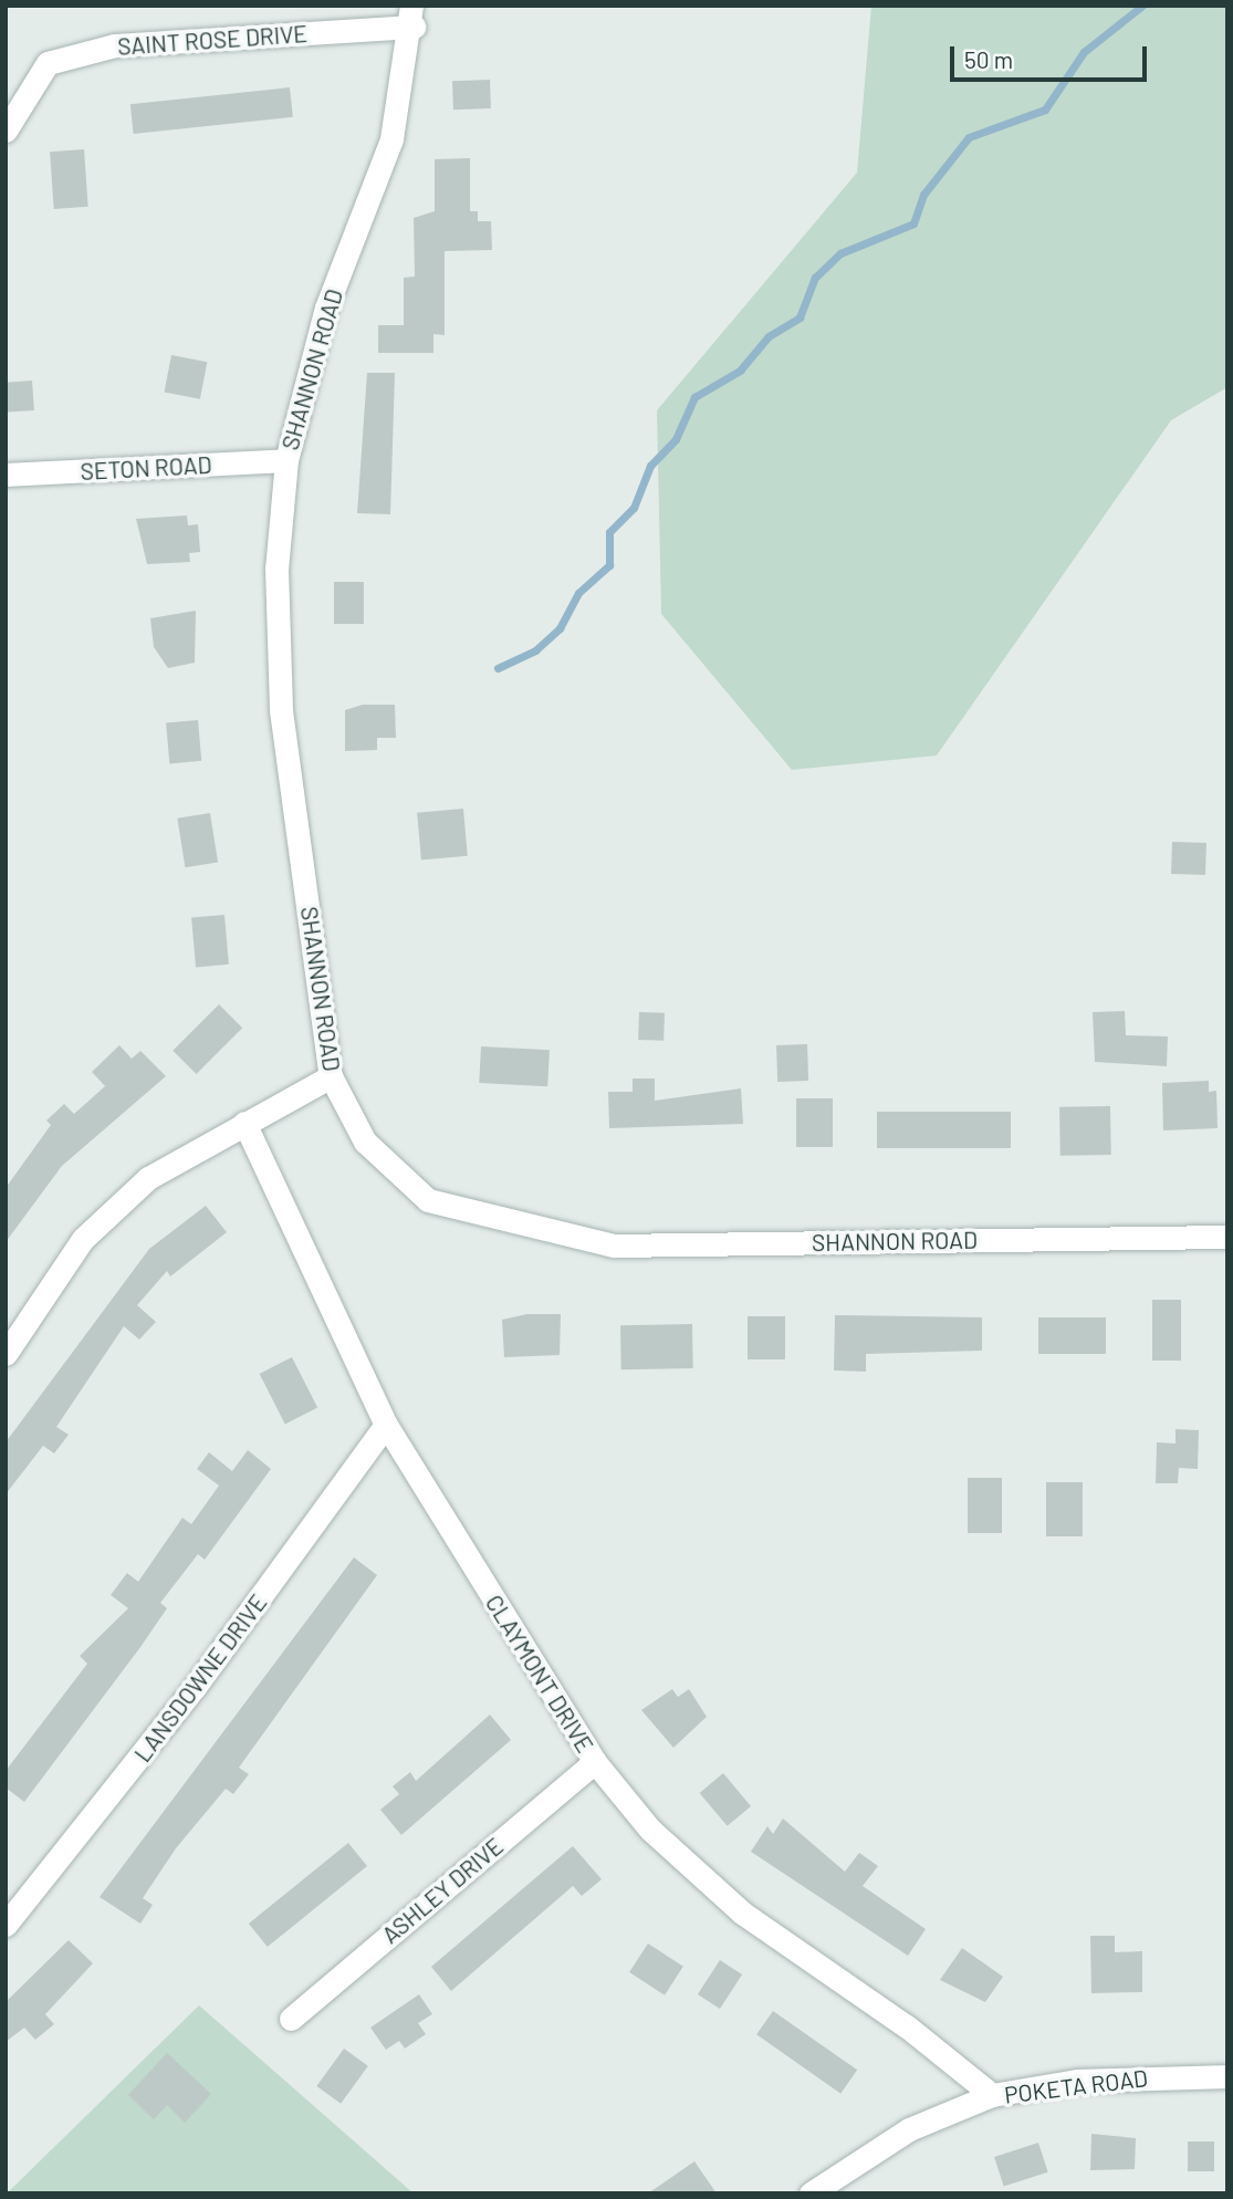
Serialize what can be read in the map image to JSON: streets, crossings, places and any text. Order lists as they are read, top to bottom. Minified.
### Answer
{"streets":{"street":["SAINT ROSE DRIVE","SHANNON ROAD","SETON ROAD","CLAYMONT DRIVE","LANSDOWNE DRIVE","ASHLEY DRIVE","POKETA ROAD"]},"crossings":[["SAINT ROSE DRIVE","SHANNON ROAD"],["SHANNON ROAD","SETON ROAD"],["CLAYMONT DRIVE","LANSDOWNE DRIVE"],["CLAYMONT DRIVE","ASHLEY DRIVE"],["CLAYMONT DRIVE","POKETA ROAD"]],"scale_bar":"50 m"}
